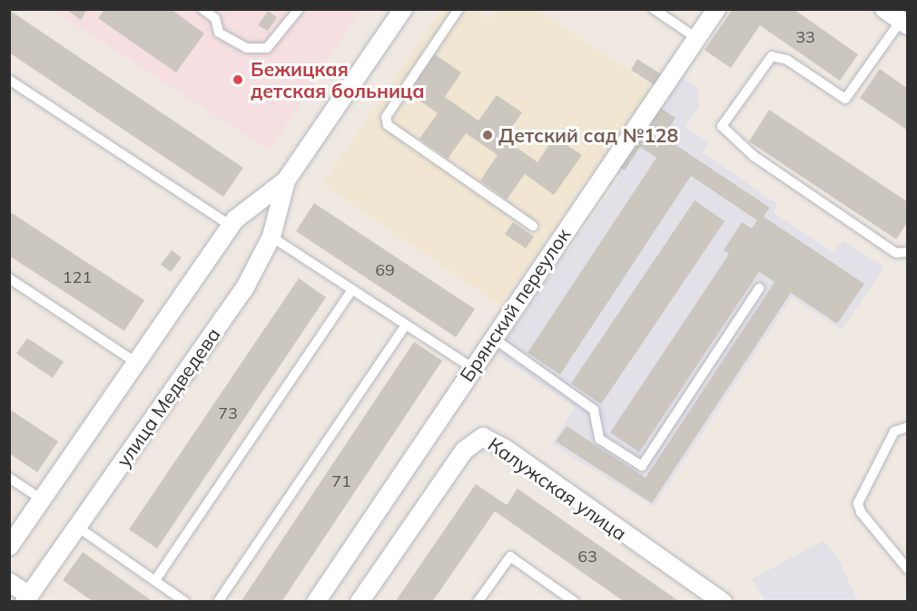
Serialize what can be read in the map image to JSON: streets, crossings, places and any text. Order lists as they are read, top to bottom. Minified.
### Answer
{"streets":{"street":["Брянский переулок","улица Медведева","Калужская улица"]},"places":["Бежицкая детская больница","Детский сад №128"],"house_numbers":["33","69","121","73","71","63"]}
